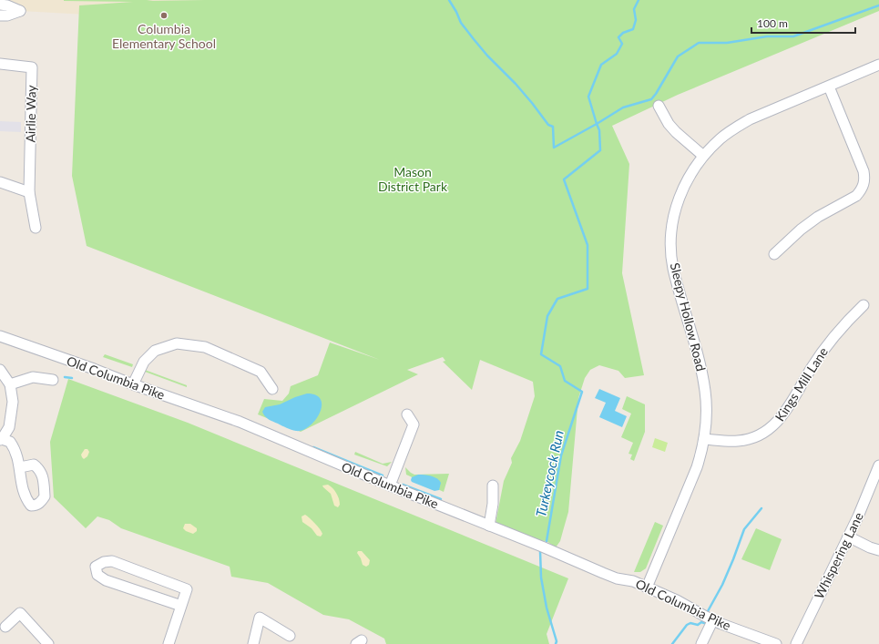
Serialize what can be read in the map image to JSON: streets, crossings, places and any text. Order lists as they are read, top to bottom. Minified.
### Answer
{"streets":{"street":["Airlie Way","Sleepy Hollow Road","Old Columbia Pike","Kings Mill Lane","Whispering Lane"]},"crossings":[["Sleepy Hollow Road","Old Columbia Pike"],["Sleepy Hollow Road","Kings Mill Lane"]],"water":["Turkeycock Run"],"parks":["Mason District Park"],"places":["Columbia Elementary School"],"scale_bar":"100 m"}
